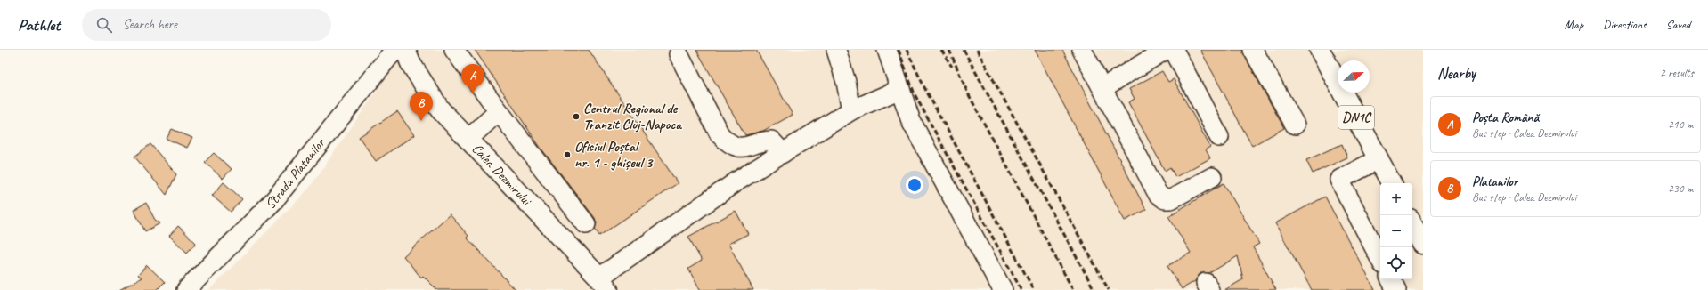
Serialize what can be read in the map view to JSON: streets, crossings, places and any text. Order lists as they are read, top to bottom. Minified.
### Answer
{"streets":{"main road":["DN1C","Calea Dezmirului"],"street":["Strada Platanilor"]},"places":["Centrul Regional de Tranzit Cluj-Napoca","Oficiul Poștal nr. 1 - ghișeul 3"],"north":"top right","page":{"header":"Pathlet","search":"Search here","nav":["Map","Directions","Saved"],"heading":["Nearby","2 results"],"pins":["A","B"],"list":[{"mark":"A","name":"Poșta Română","note":"Bus stop · Calea Dezmirului","value":"210 m"},{"mark":"B","name":"Platanilor","note":"Bus stop · Calea Dezmirului","value":"230 m"}],"map_buttons":["+","−"]}}
